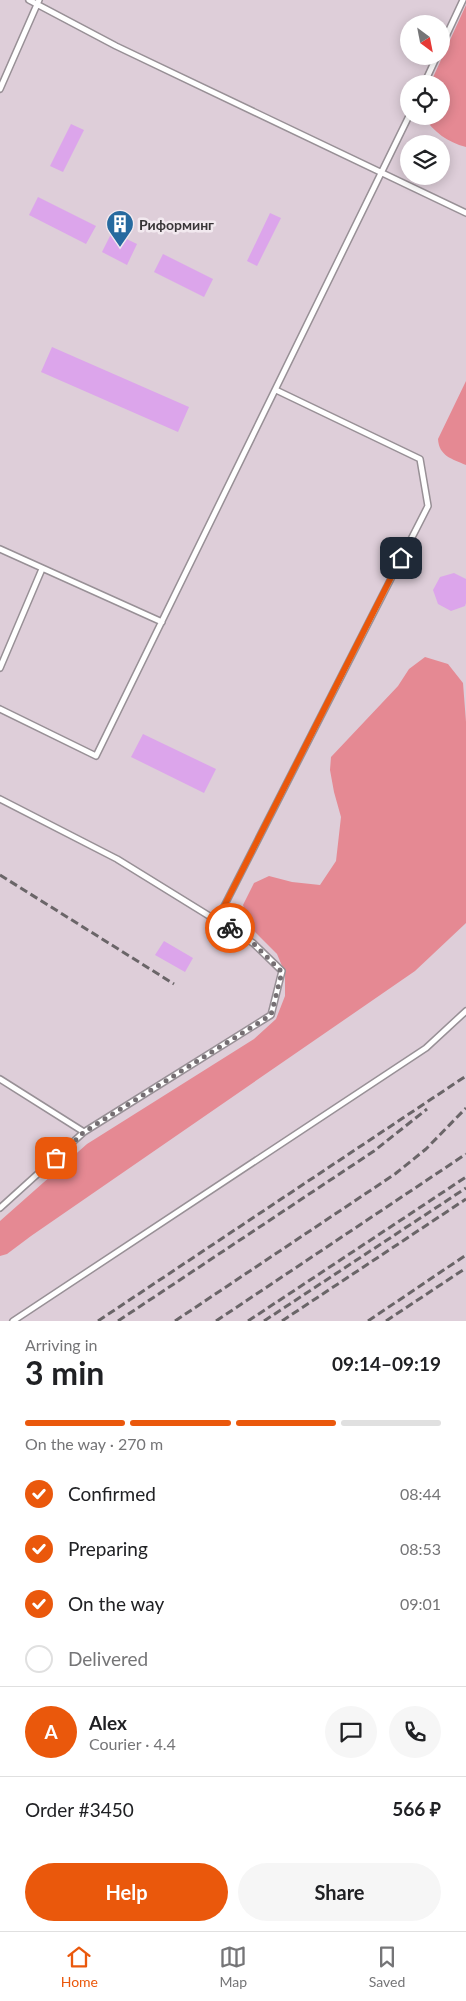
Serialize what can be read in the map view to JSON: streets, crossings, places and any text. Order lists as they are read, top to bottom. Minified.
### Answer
{"places":{"building":["Риформинг"]},"north":"bottom right","page":{"heading":["3 min","Arriving in","09:14–09:19"],"panel":["Alex","Courier · 4.4","Order #3450","566 ₽"],"bar":"On the way · 270 m","list":[["Confirmed","08:44"],["Preparing","08:53"],["On the way","09:01"],"Delivered"],"round":"A","buttons":["Help","Share"],"tabs":["Home","Map","Saved"]}}
